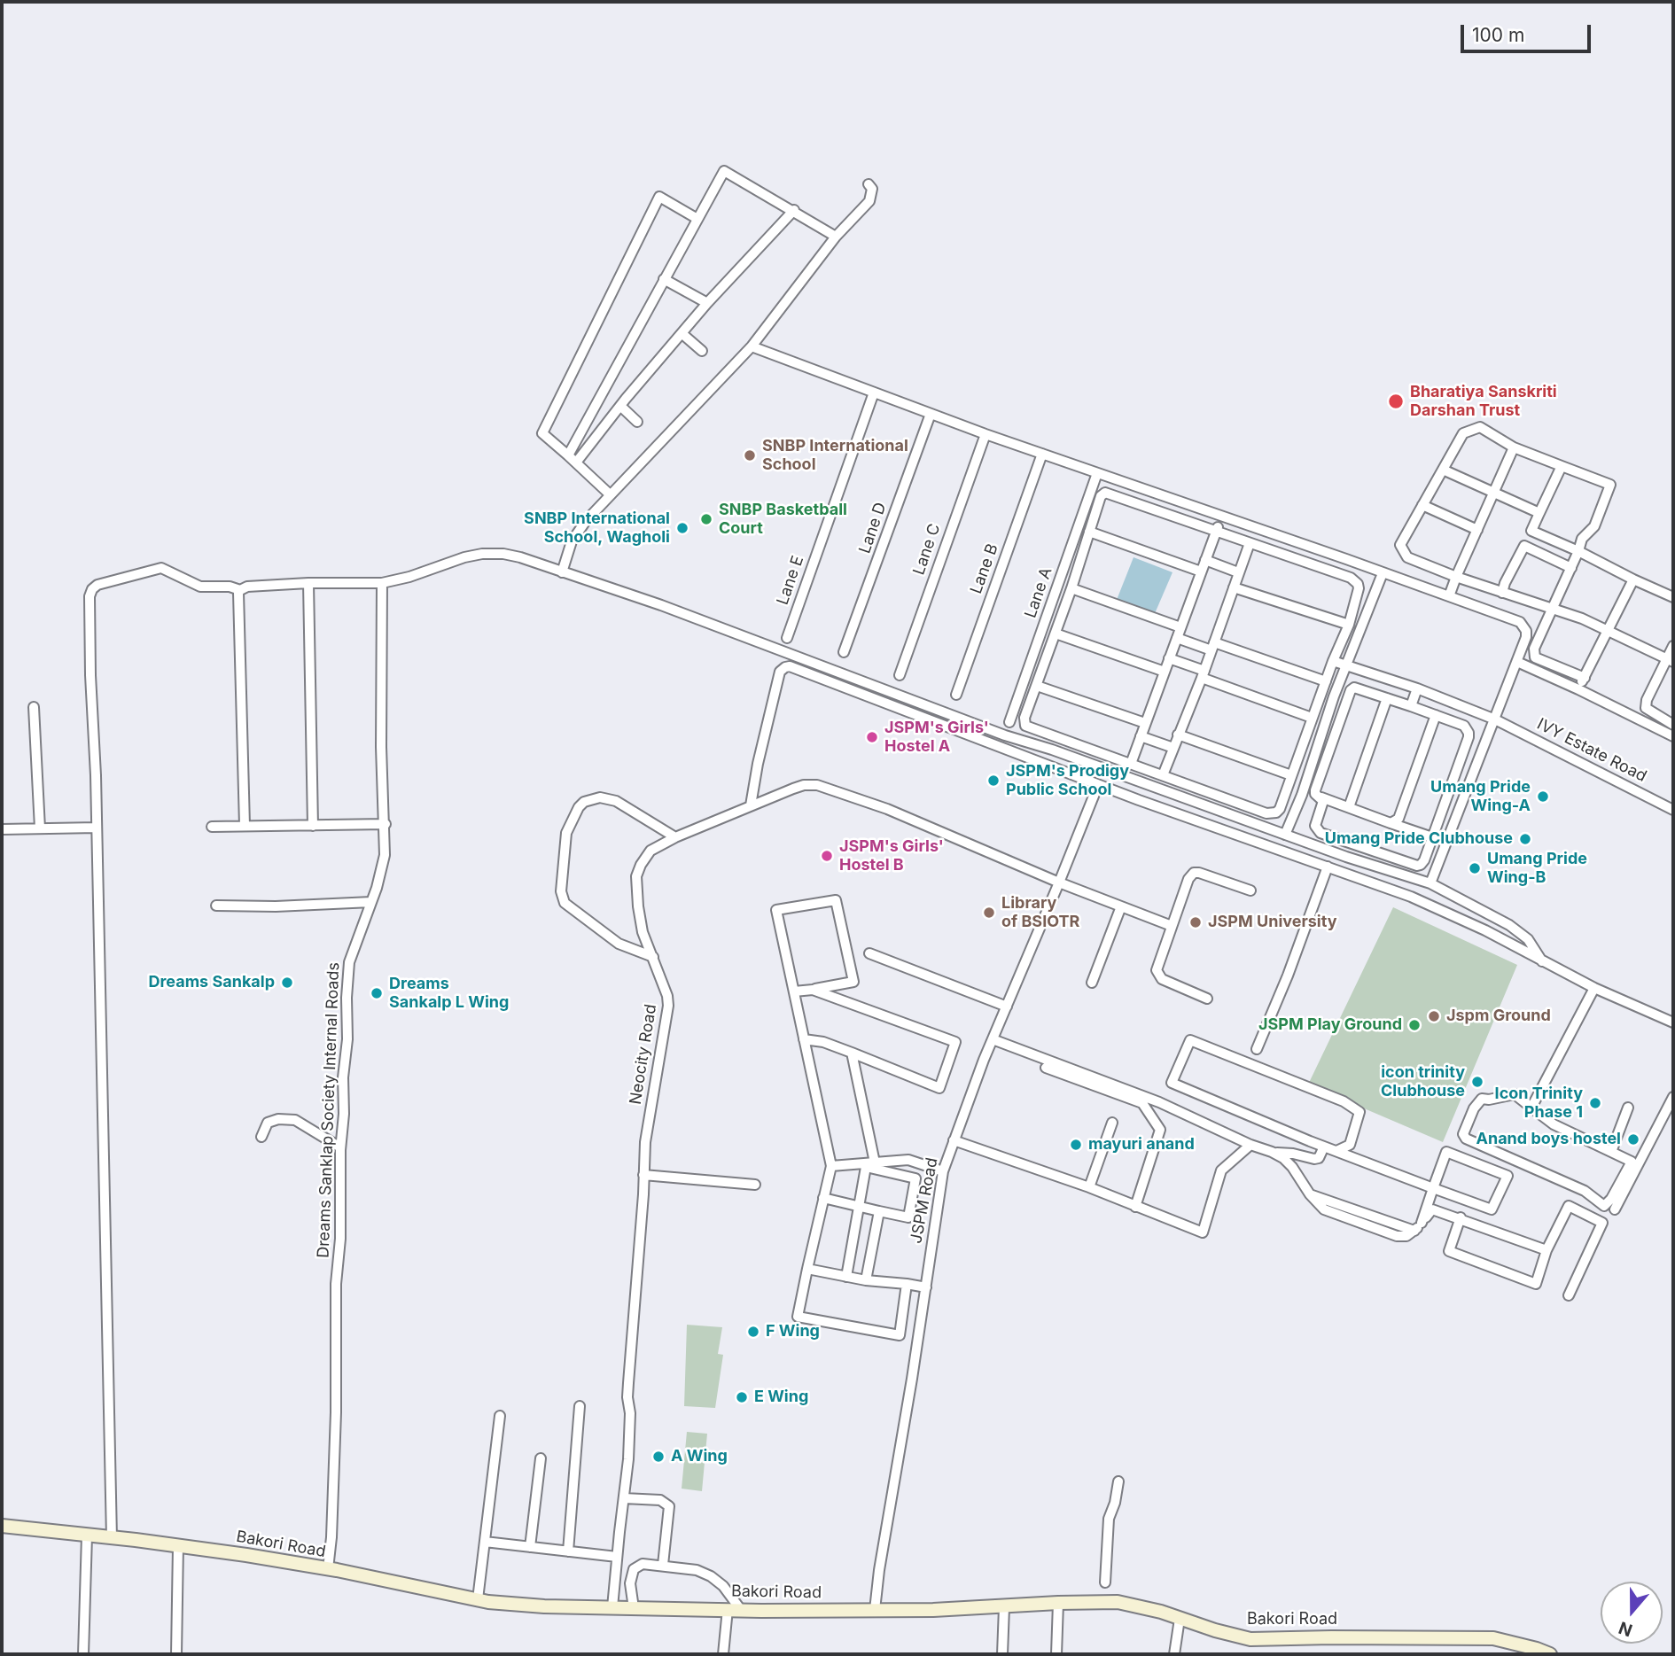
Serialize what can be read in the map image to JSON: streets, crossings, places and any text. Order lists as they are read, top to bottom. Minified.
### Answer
{"streets":{"street":["Lane D","Lane C","Lane B","Lane E","Lane A","IVY Estate Road","Neocity Road","Dreams Sanklap Society Internal Roads","JSPM Road","Bakori Road"]},"crossings":[["Neocity Road","JSPM Road"],["Neocity Road","Bakori Road"],["Dreams Sanklap Society Internal Roads","Bakori Road"],["JSPM Road","Bakori Road"]],"places":["Bharatiya Sanskriti Darshan Trust","SNBP International School","SNBP Basketball Court","SNBP International School, Wagholi","JSPM's Girls' Hostel A","JSPM's Prodigy Public School","Umang Pride Wing-A","Umang Pride Clubhouse","JSPM's Girls' Hostel B","Umang Pride Wing-B","Library of BSIOTR","JSPM University","Dreams Sankalp","Dreams Sankalp L Wing","Jspm Ground","JSPM Play Ground","icon trinity Clubhouse","Icon Trinity Phase 1","Anand boys hostel","mayuri anand","F Wing","E Wing","A Wing"],"scale_bar":"100 m","north":"bottom"}
